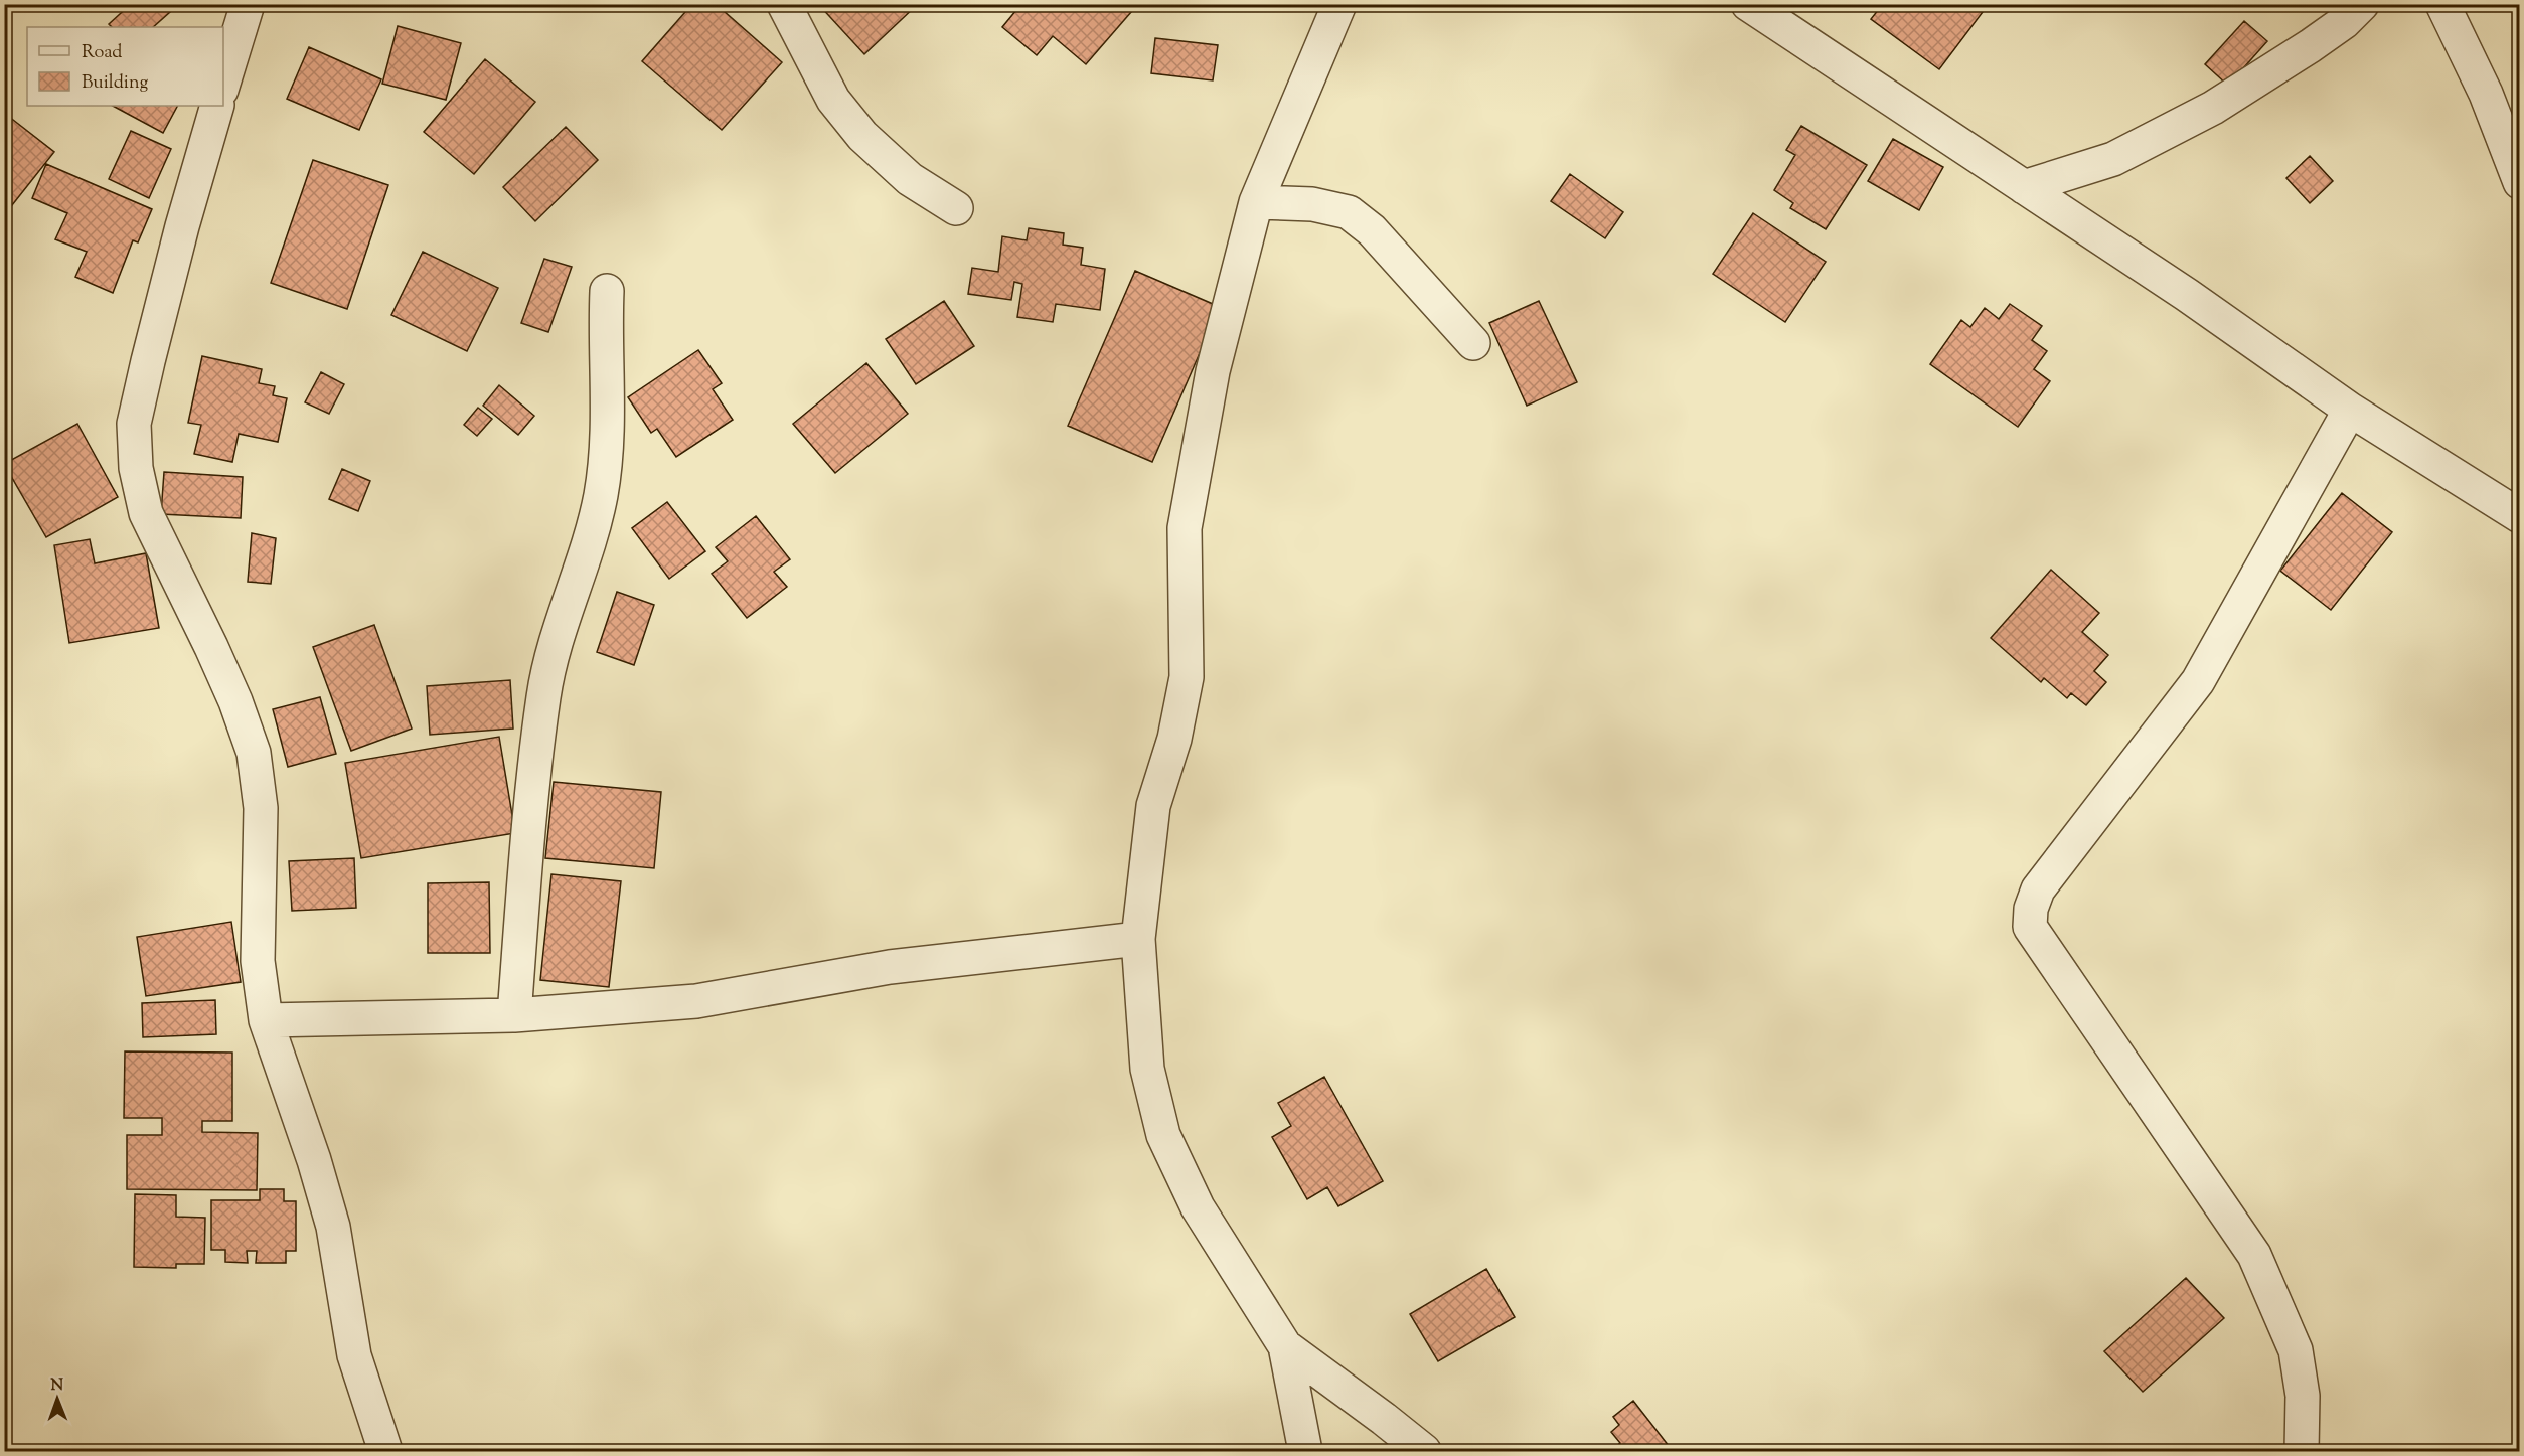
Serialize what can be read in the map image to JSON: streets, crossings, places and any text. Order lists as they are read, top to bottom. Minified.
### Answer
{"legend":["Road","Building"],"north":"top"}
